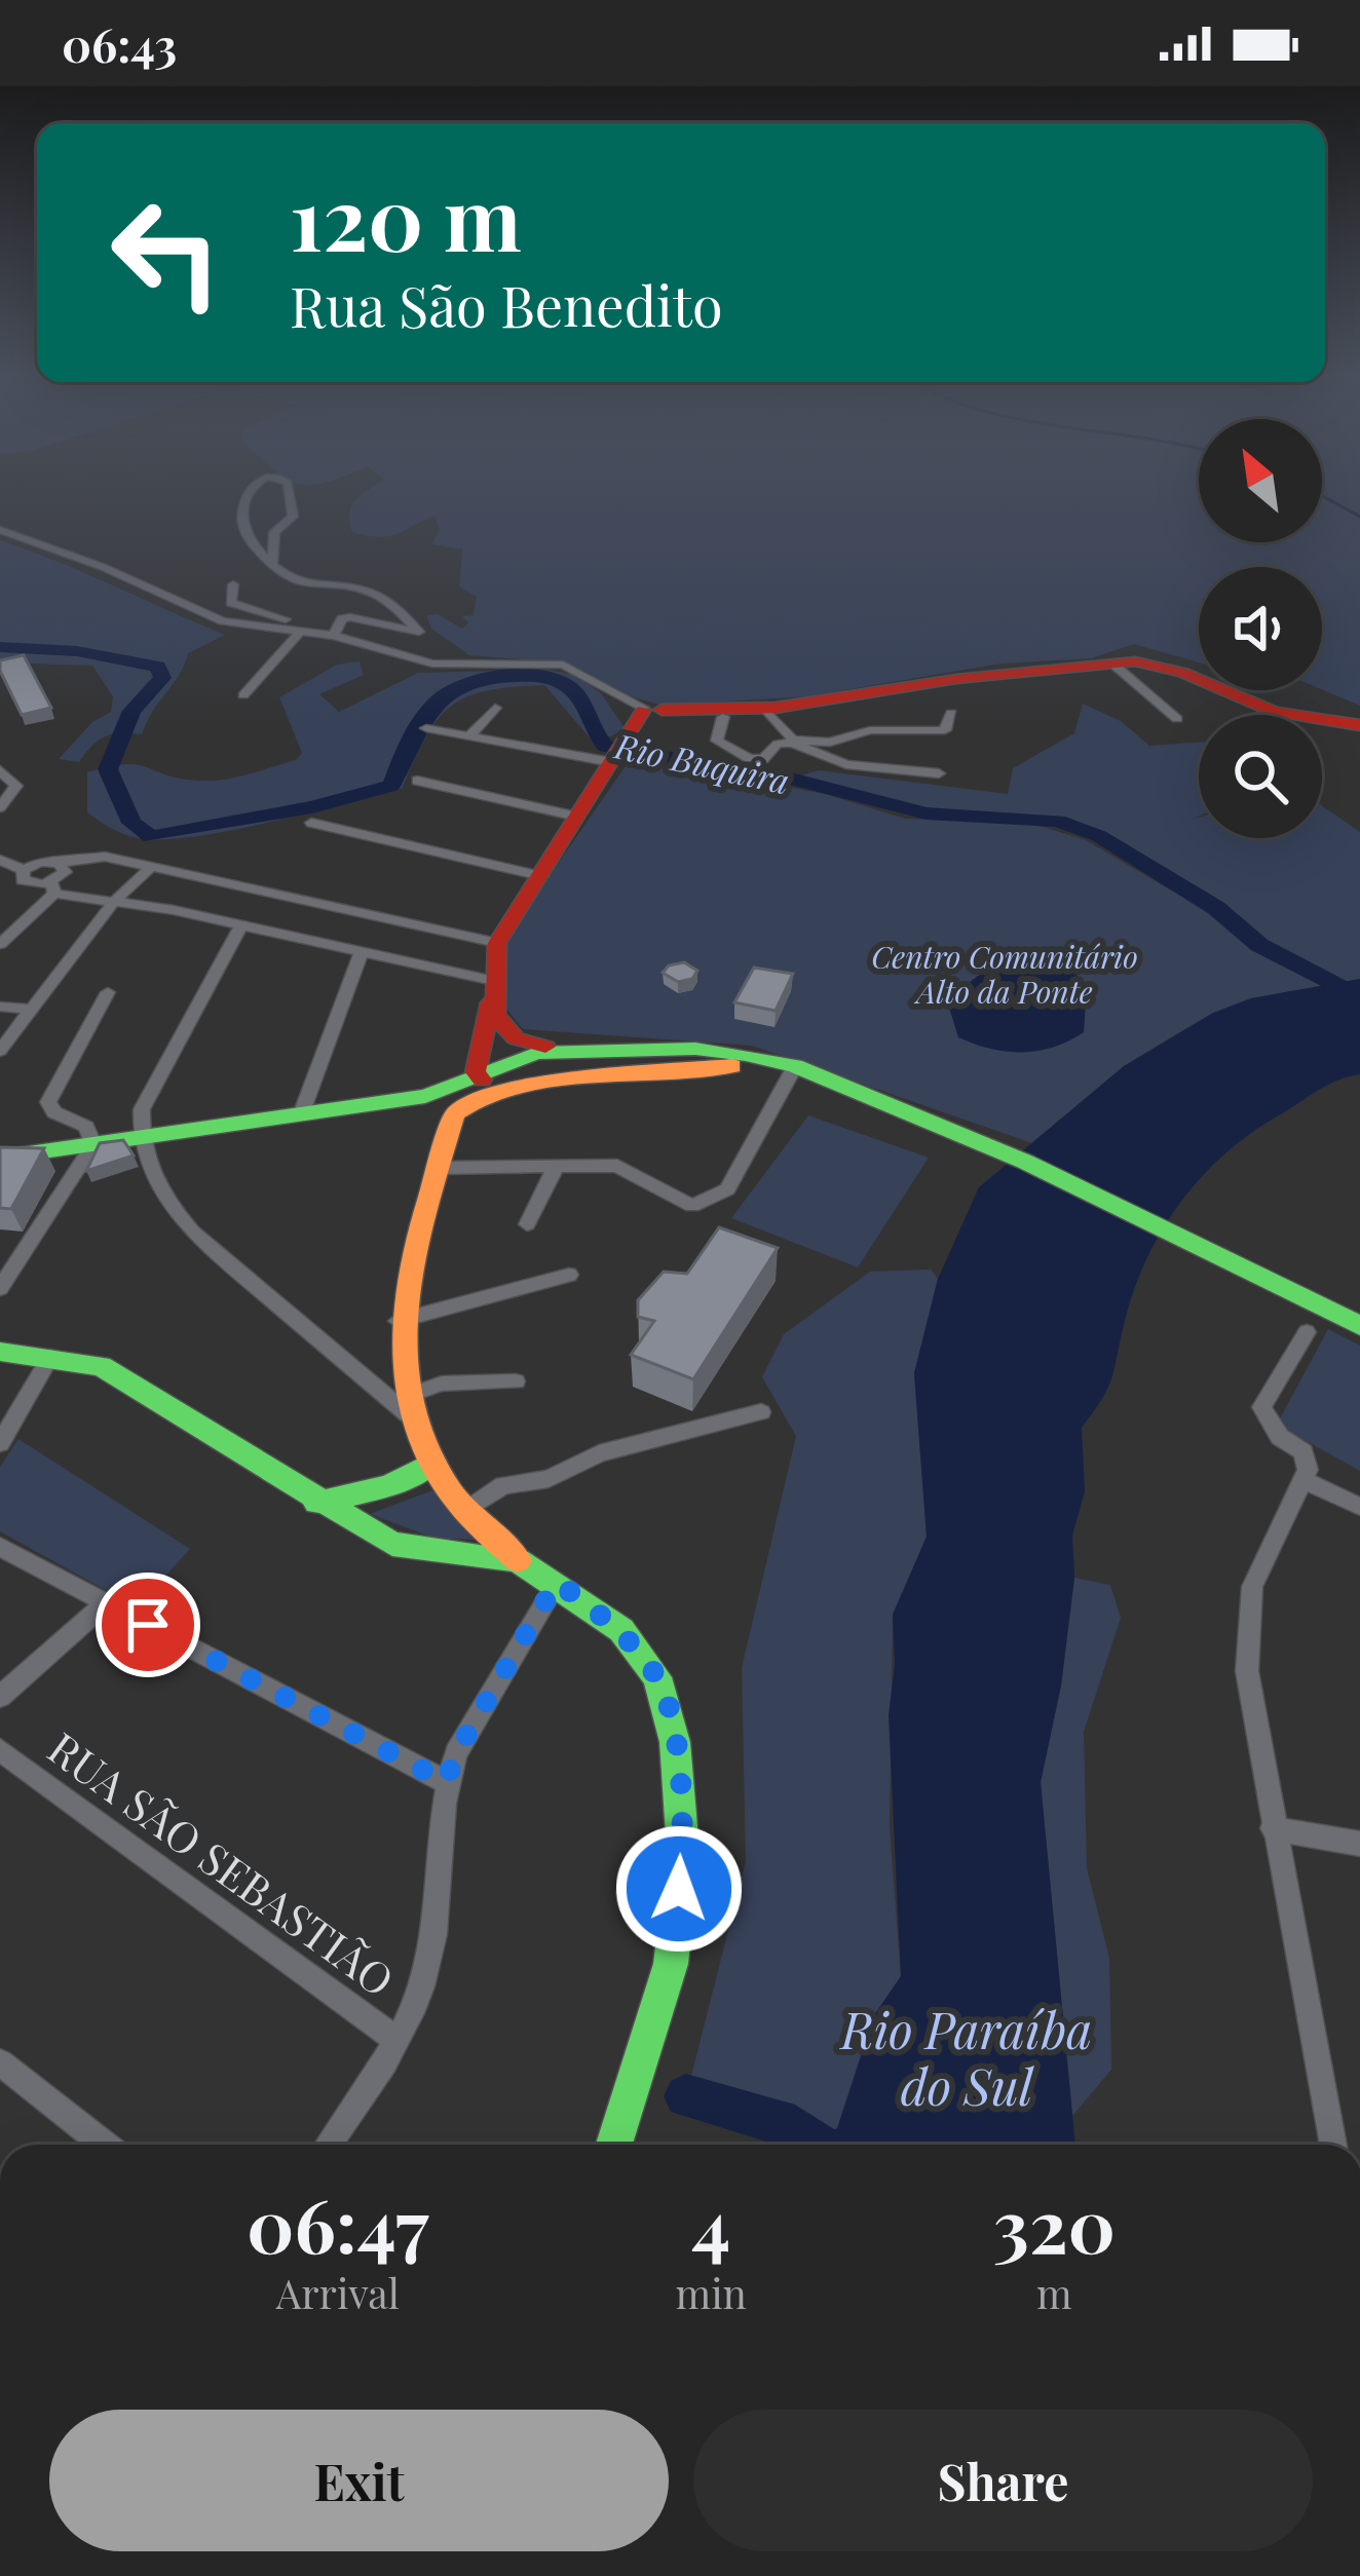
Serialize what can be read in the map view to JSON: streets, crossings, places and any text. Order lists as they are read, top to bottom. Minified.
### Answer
{"streets":{"street":["RUA SÃO SEBASTIÃO"]},"water":["Rio Buquira","Rio Paraíba do Sul"],"parks":["Centro Comunitário Alto da Ponte"],"north":"top left","page":{"status":"06:43","turn":["120 m","Rua São Benedito"],"eta":["06:47","Arrival","4","min","320","m"],"buttons":["Exit","Share"]}}
